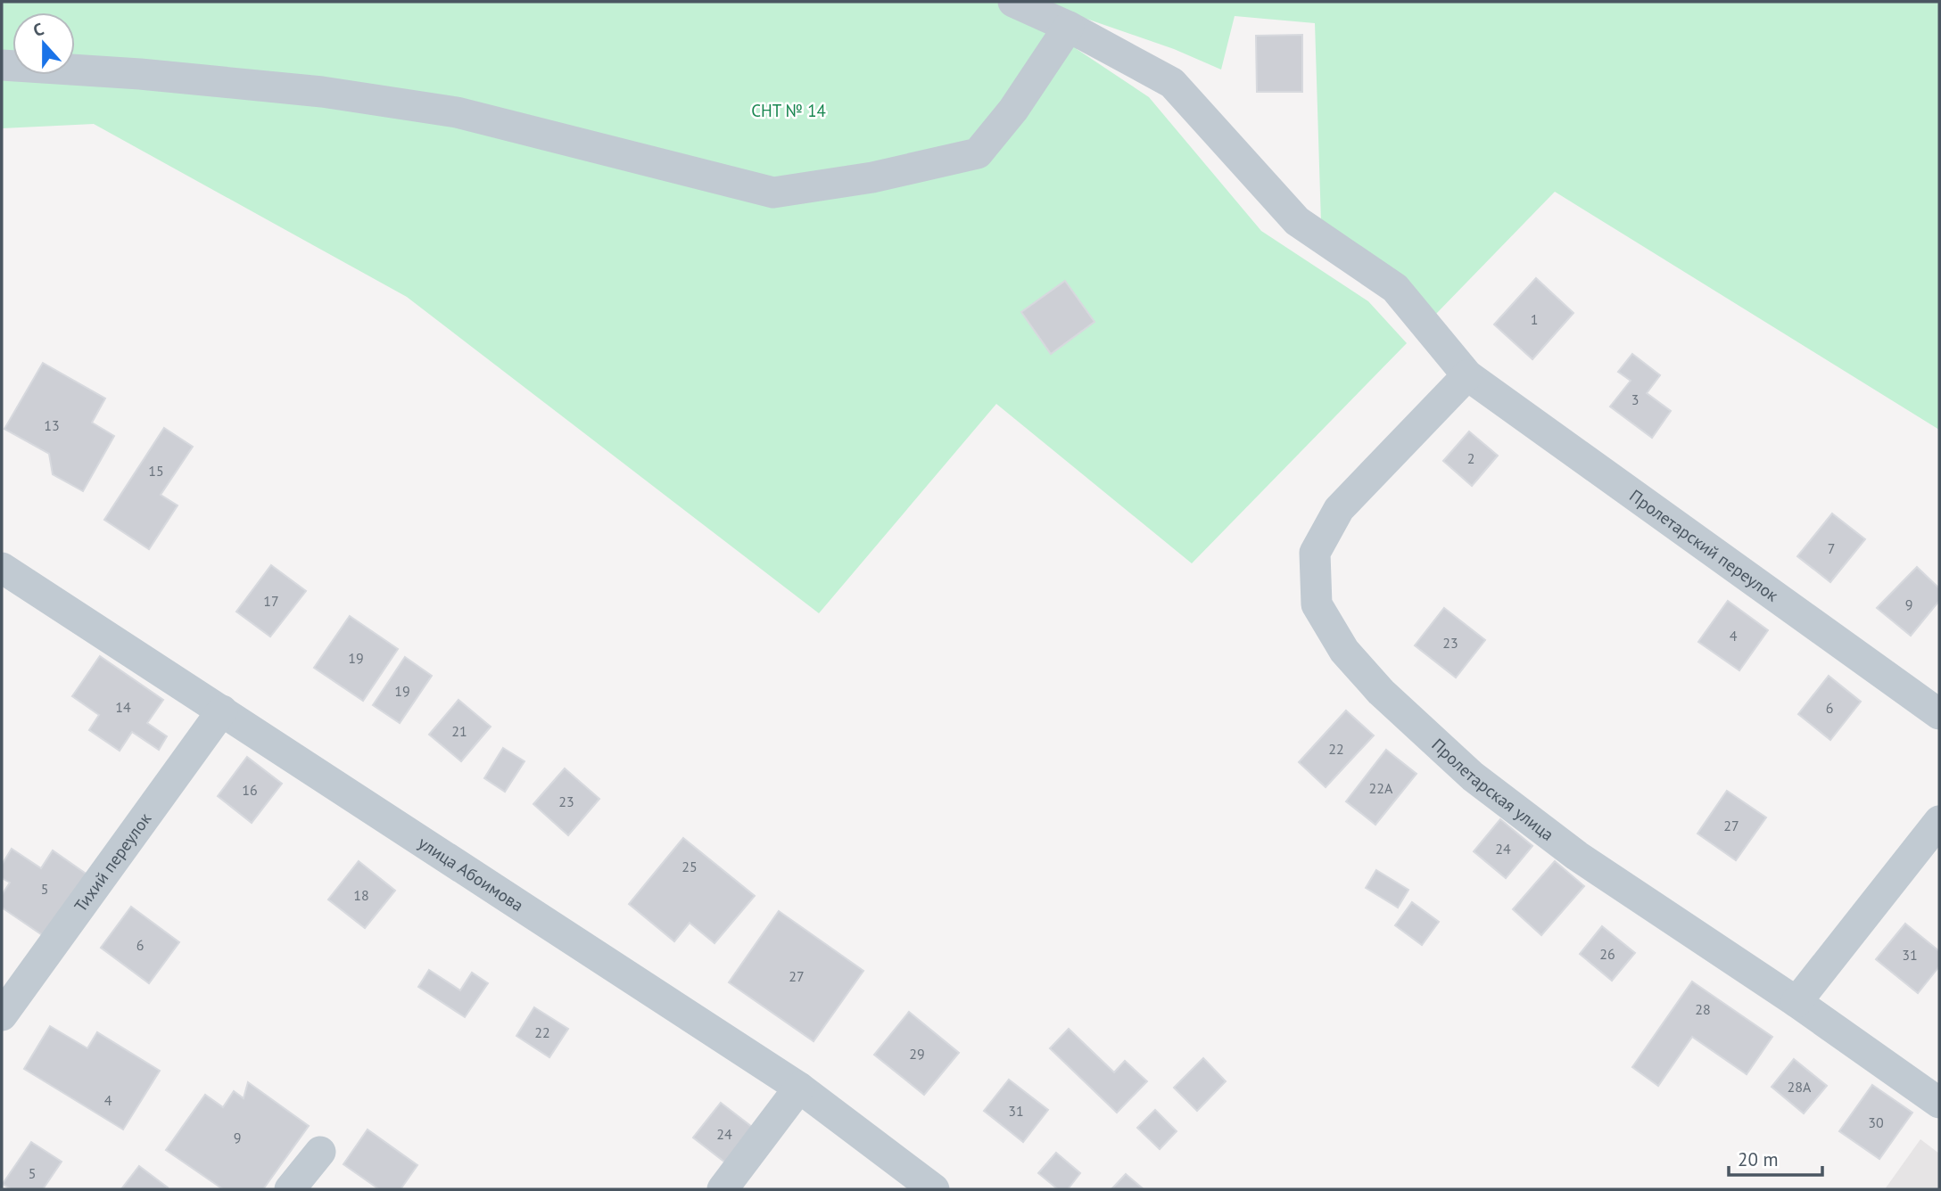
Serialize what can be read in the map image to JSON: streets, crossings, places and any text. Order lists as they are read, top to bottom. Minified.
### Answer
{"streets":{"street":["Пролетарский переулок","Пролетарская улица","Тихий переулок","улица Абоимова"]},"crossings":[["Пролетарский переулок","Пролетарская улица"],["Тихий переулок","улица Абоимова"]],"parks":["СНТ № 14"],"house_numbers":["1","3","13","2","15","7","17","9","4","23","19","19","14","6","21","22","22А","16","23","27","24","25","5","18","6","26","31","27","28","22","29","28А","4","31","30","24","9","5"],"scale_bar":"20 m","north":"top"}
